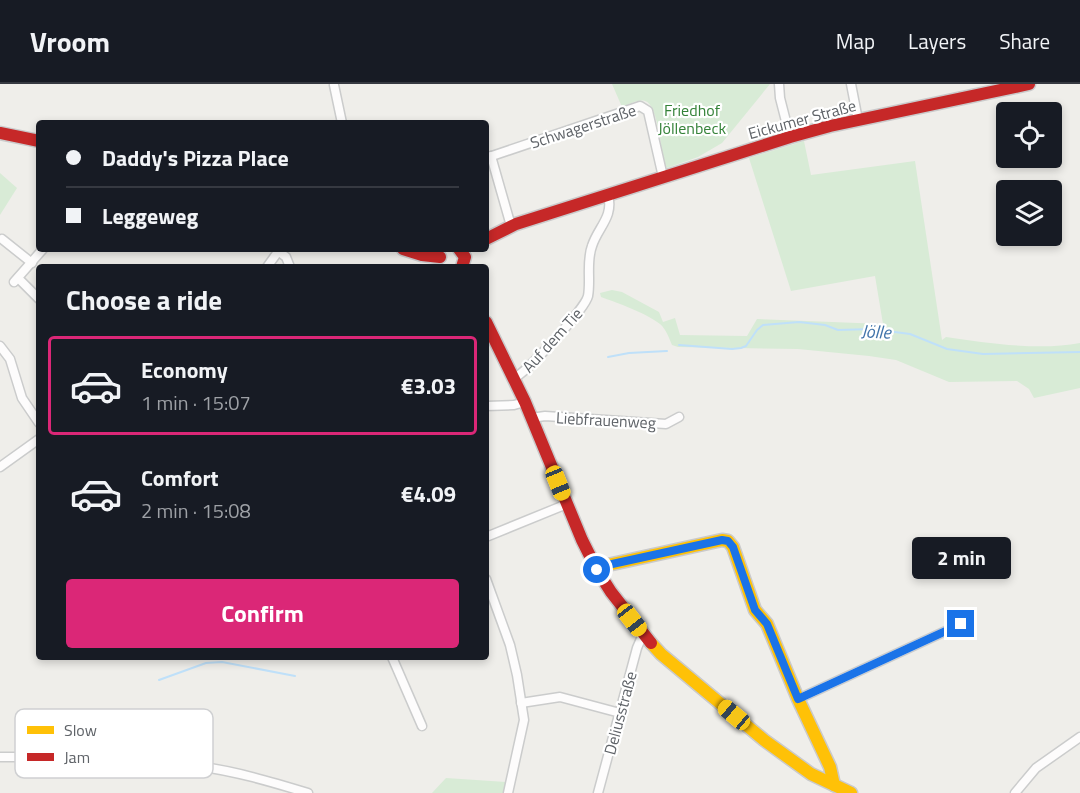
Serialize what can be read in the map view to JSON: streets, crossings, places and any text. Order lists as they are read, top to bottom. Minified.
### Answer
{"streets":{"main road":["Eickumer Straße"],"street":["Schwagerstraße","Auf dem Tie","Liebfrauenweg","Deliusstraße"]},"crossings":[["Eickumer Straße","Schwagerstraße"],["Eickumer Straße","Auf dem Tie"]],"water":["Jölle"],"parks":["Friedhof Jöllenbeck"],"legend":["Slow","Jam"],"page":{"header":"Vroom","nav":["Map","Layers","Share"],"banner":["Daddy's Pizza Place","Leggeweg"],"heading":"Choose a ride","list":[{"name":"Economy","note":"1 min · 15:07","value":"€3.03"},{"name":"Comfort","note":"2 min · 15:08","value":"€4.09"}],"bubble":"2 min","buttons":"Confirm"}}
